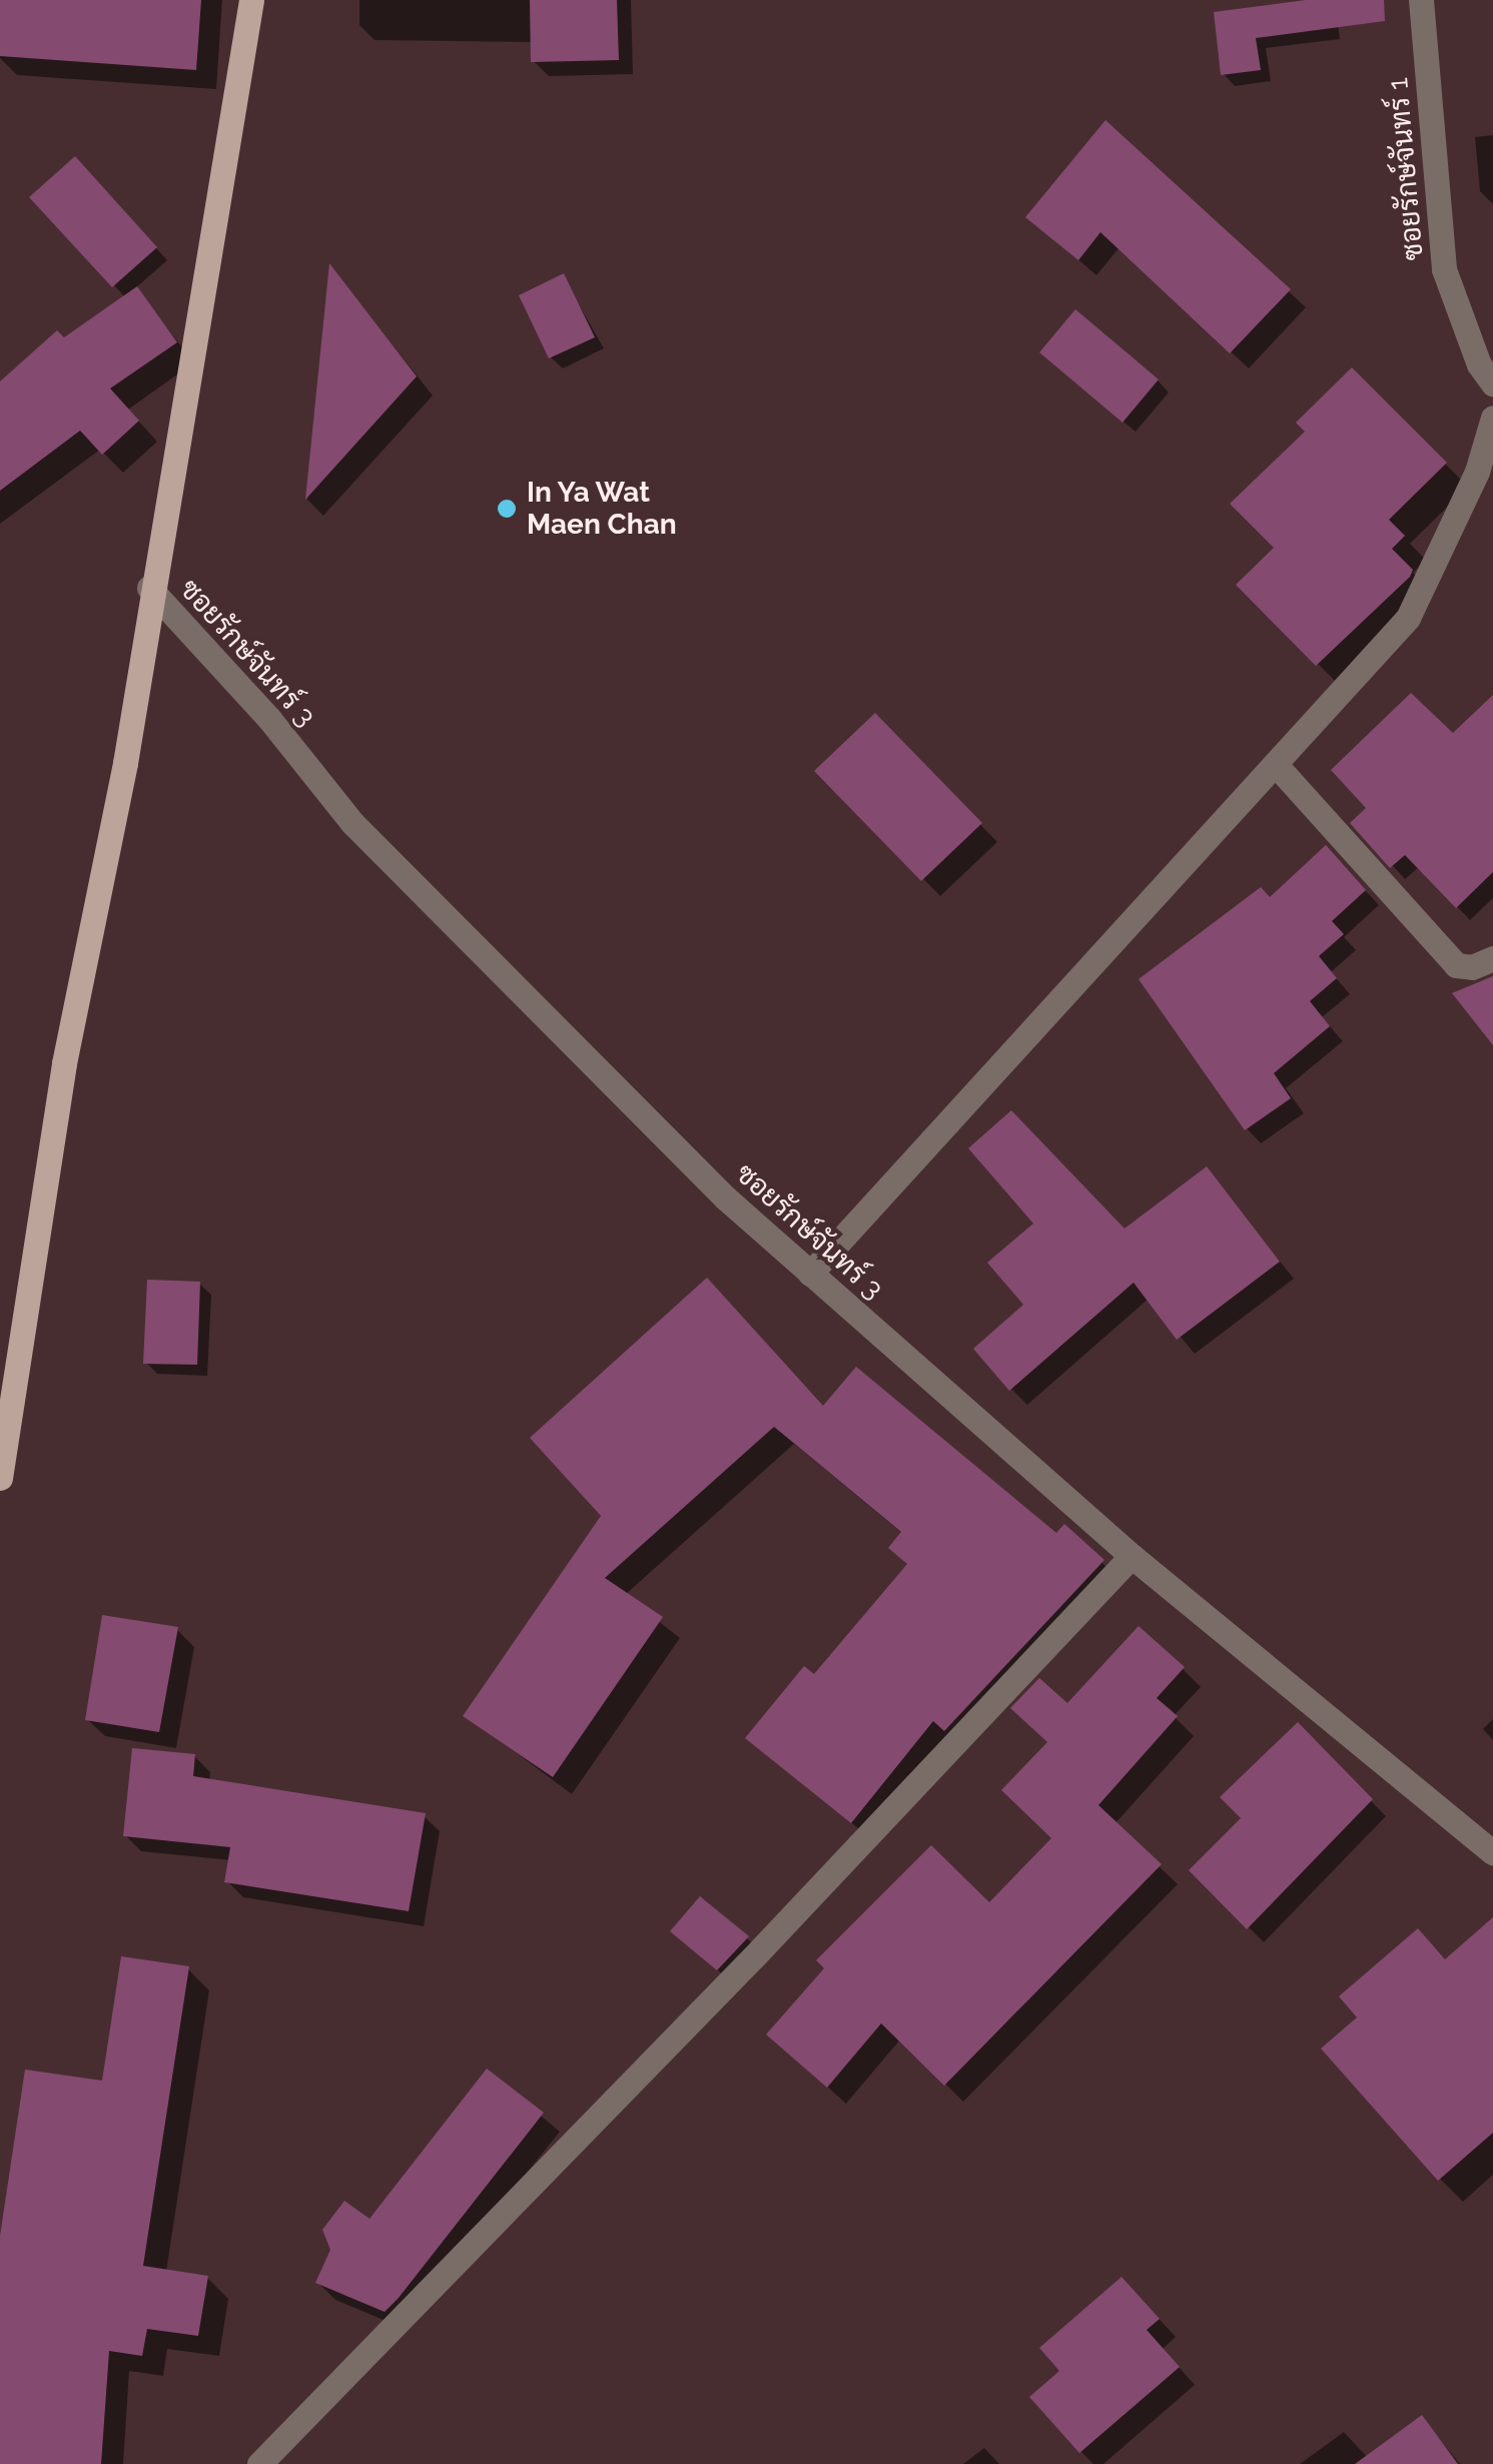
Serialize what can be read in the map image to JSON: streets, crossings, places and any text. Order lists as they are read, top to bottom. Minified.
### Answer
{"streets":{"street":["ซอยรักษ์จันทร์ 1","ซอยรักษ์จันทร์ 3"]},"places":["In Ya Wat Maen Chan"]}
